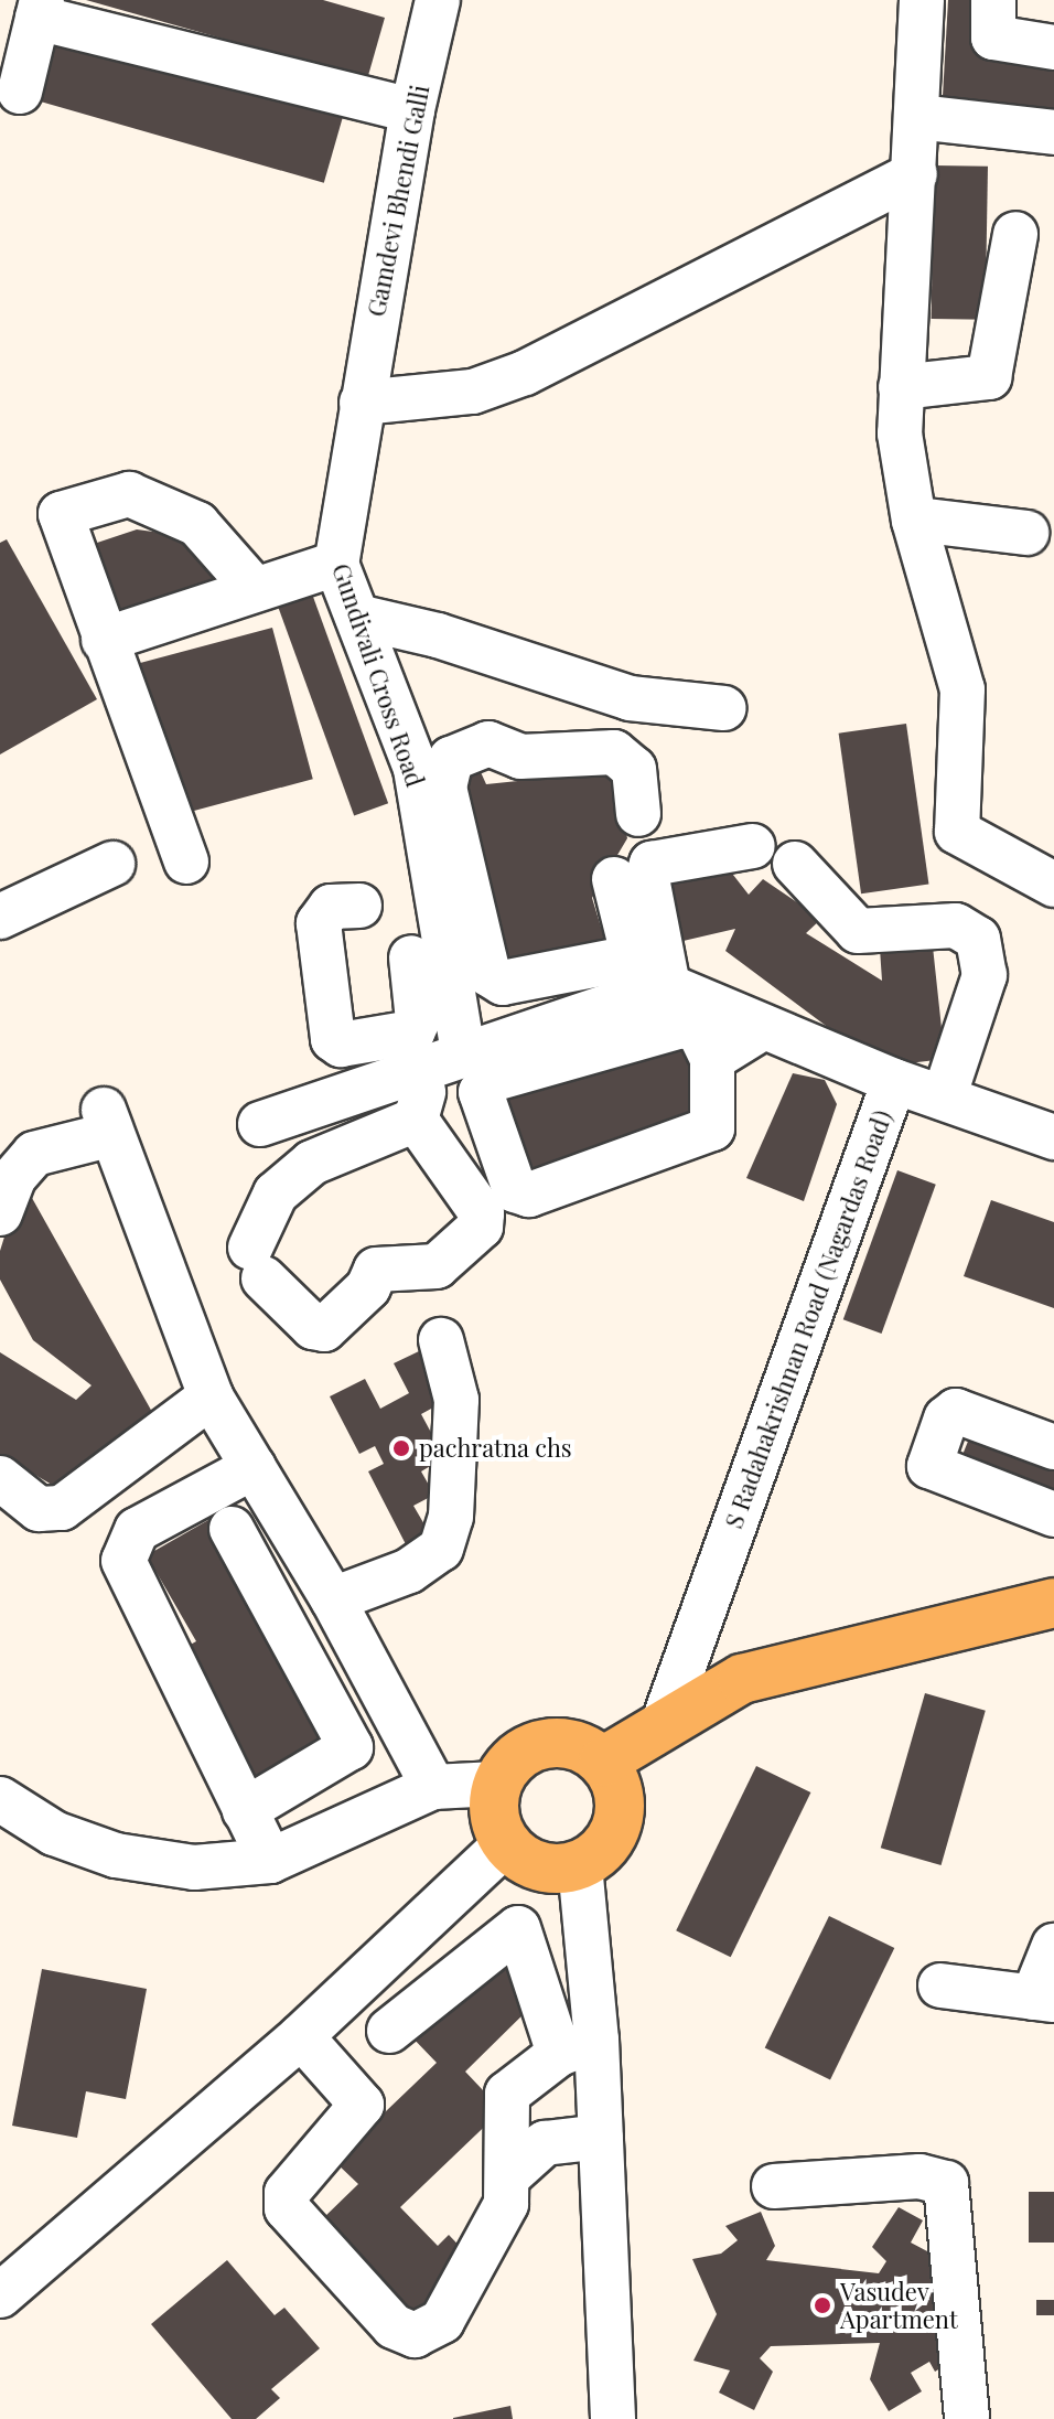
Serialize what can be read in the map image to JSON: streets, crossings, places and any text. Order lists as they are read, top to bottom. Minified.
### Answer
{"streets":{"street":["Gamdevi Bhendi Galli","Gundivali Cross Road","S Radahakrishnan Road (Nagardas Road)"]},"crossings":[["Gamdevi Bhendi Galli","Gundivali Cross Road"]],"places":["pachratna chs","Vasudev Apartment"]}
